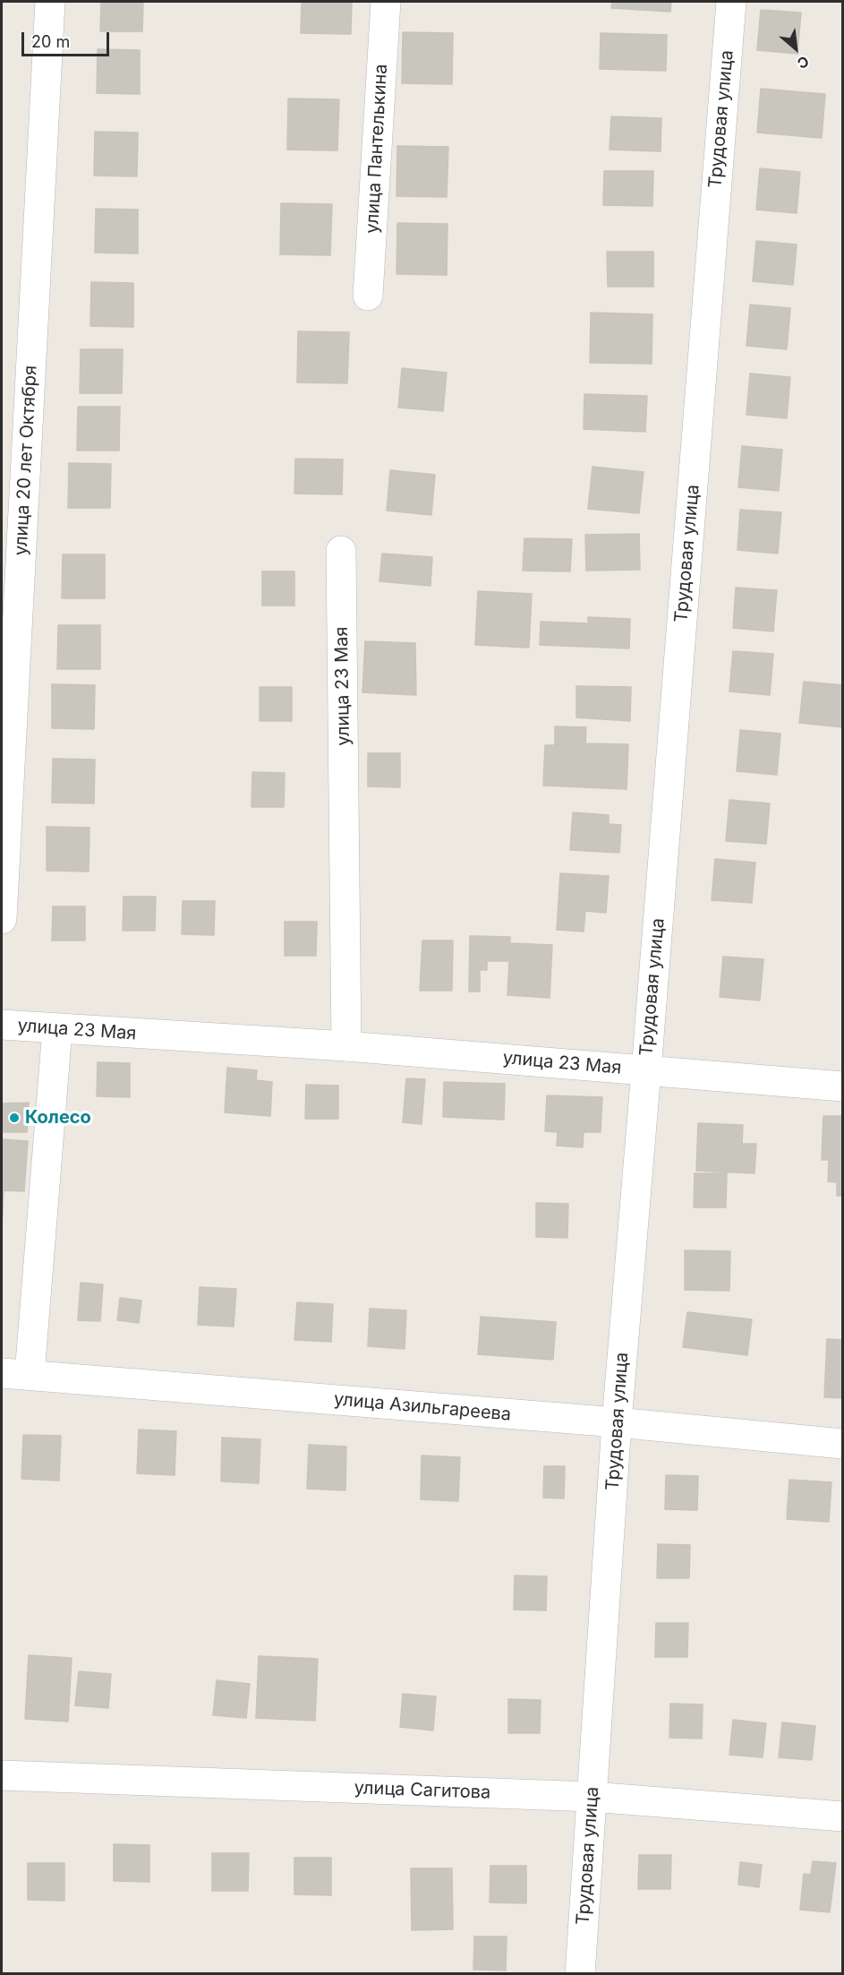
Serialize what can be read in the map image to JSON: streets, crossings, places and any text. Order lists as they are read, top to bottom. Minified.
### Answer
{"streets":{"street":["Трудовая улица","улица Пантелькина","улица 20 лет Октября","улица 23 Мая","улица Азильгареева","улица Сагитова"]},"crossings":[["Трудовая улица","улица 23 Мая"],["Трудовая улица","улица Азильгареева"],["Трудовая улица","улица Сагитова"]],"places":["Колесо"],"scale_bar":"20 m","north":"bottom right"}
